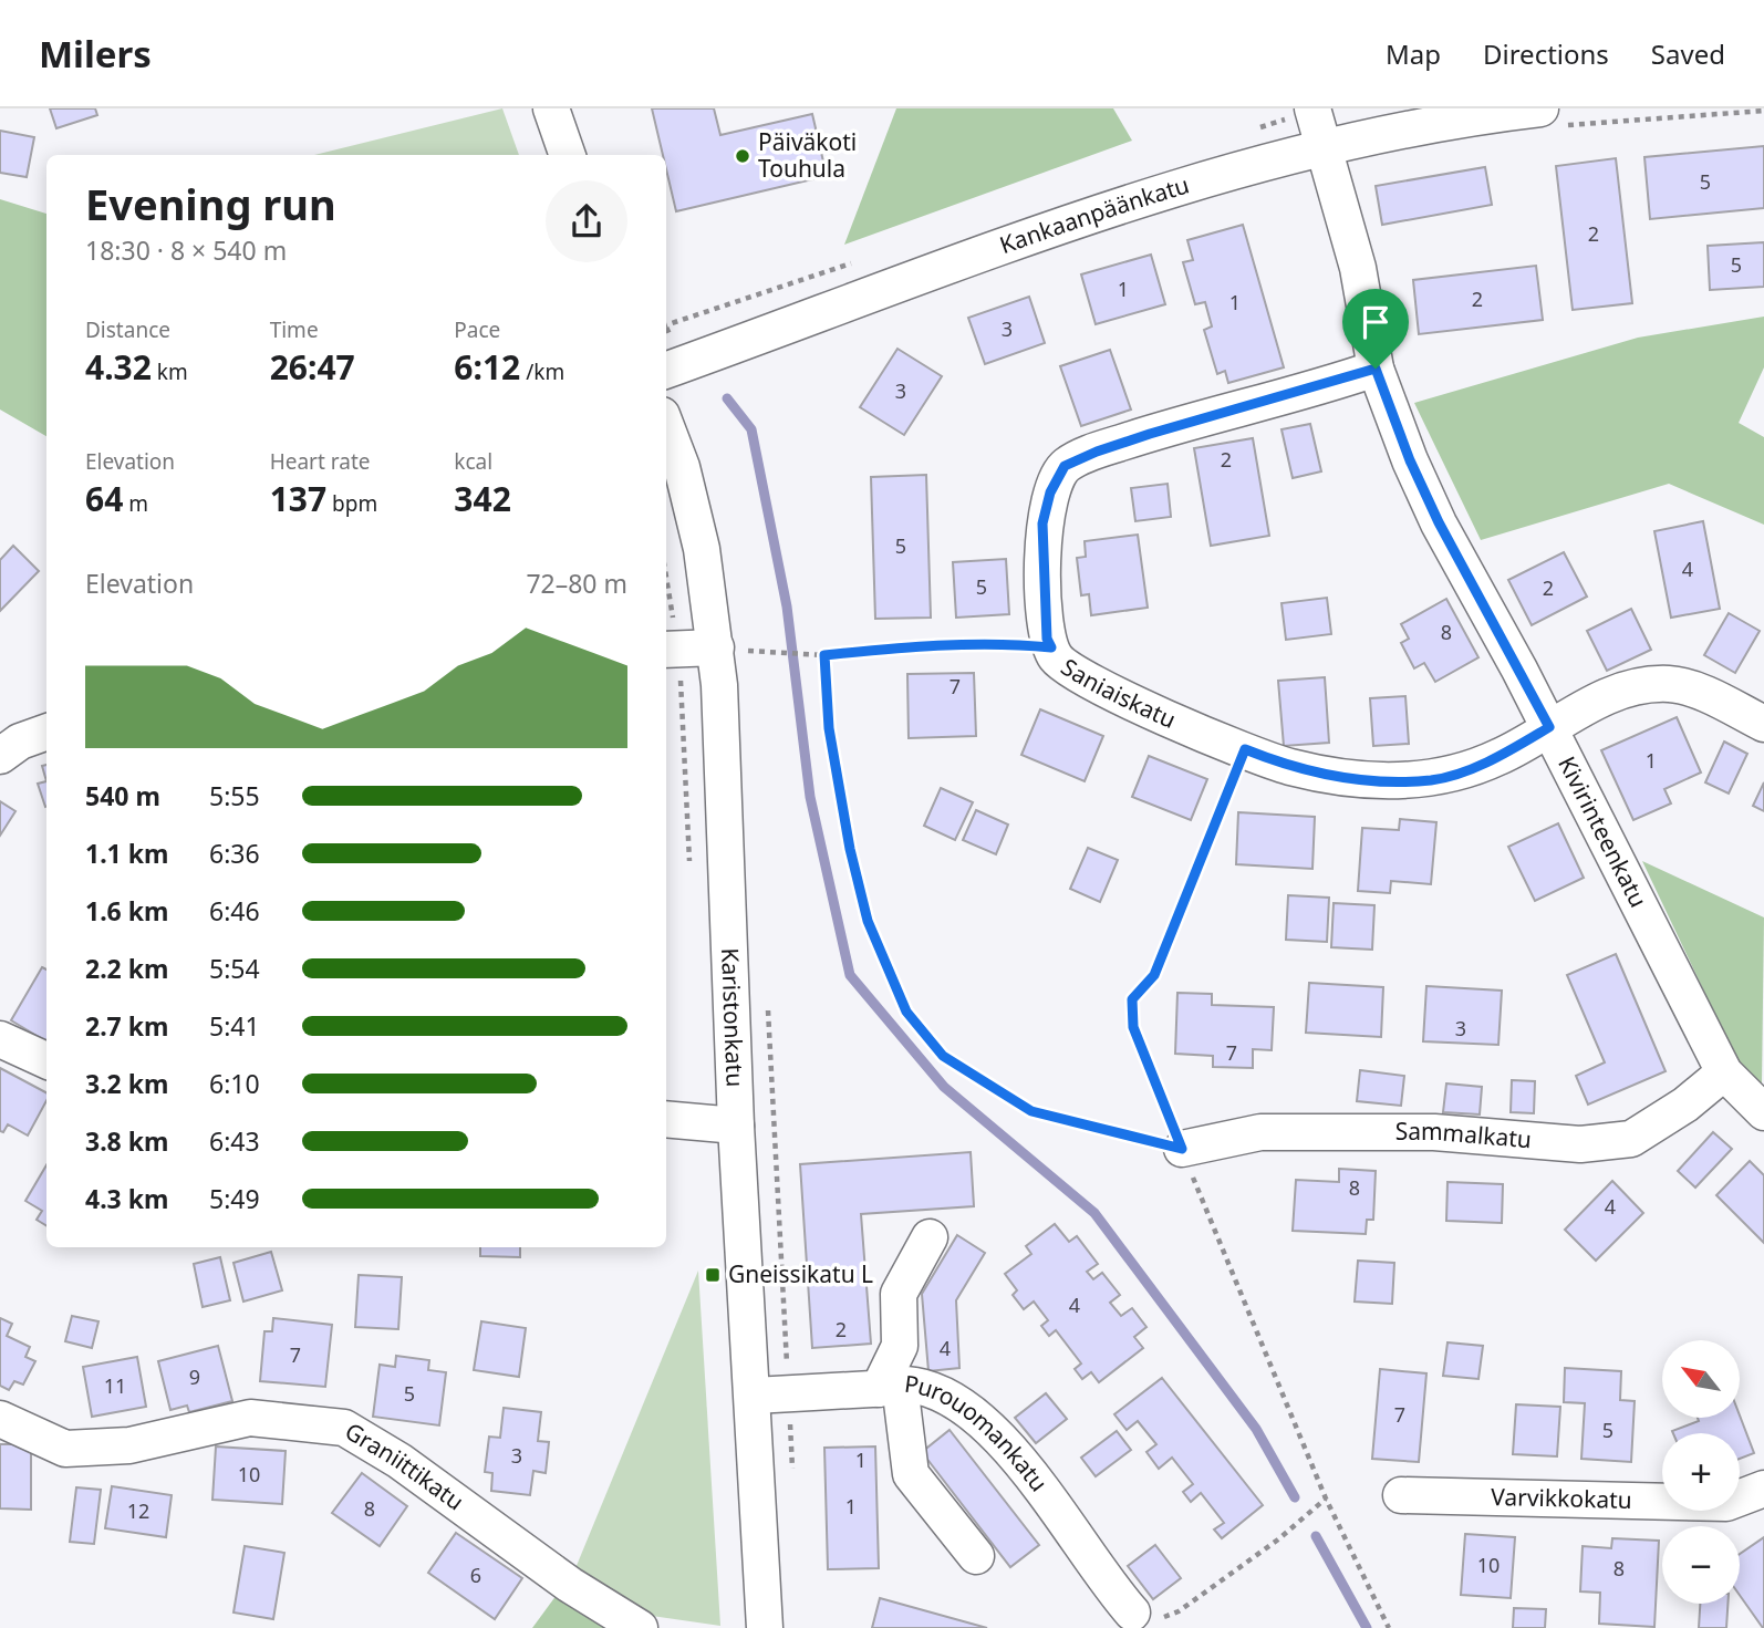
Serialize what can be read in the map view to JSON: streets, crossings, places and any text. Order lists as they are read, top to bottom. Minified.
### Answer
{"streets":{"street":["Kankaanpäänkatu","Saniaiskatu","Kivirinteenkatu","Karistonkatu","Sammalkatu","Purouomankatu","Graniittikatu","Varvikkokatu"]},"crossings":[["Kankaanpäänkatu","Kivirinteenkatu"],["Saniaiskatu","Kivirinteenkatu"],["Kivirinteenkatu","Sammalkatu"],["Karistonkatu","Purouomankatu"]],"places":{"other":["Päiväkoti Touhula"],"transit":["Gneissikatu L"]},"house_numbers":["5","2","5","1","2","1","3","3","2","5","4","5","2","8","7","1","3","7","8","4","4","2","4","7","9","11","5","7","5","3","1","10","1","8","12","10","8","6"],"north":"top left","page":{"header":"Milers","nav":["Map","Directions","Saved"],"heading":["Evening run","18:30 · 8 × 540 m"],"stats":[["Distance","4.32 km"],["Time","26:47"],["Pace","6:12 /km"],["Elevation","64 m"],["Heart rate","137 bpm"],["kcal","342"]],"chart":["Elevation","72–80 m"],"list":[{"name":"540 m","note":"5:55"},{"name":"1.1 km","note":"6:36"},{"name":"1.6 km","note":"6:46"},{"name":"2.2 km","note":"5:54"},{"name":"2.7 km","note":"5:41"},{"name":"3.2 km","note":"6:10"},{"name":"3.8 km","note":"6:43"},{"name":"4.3 km","note":"5:49"}],"map_buttons":["+","−"]}}
